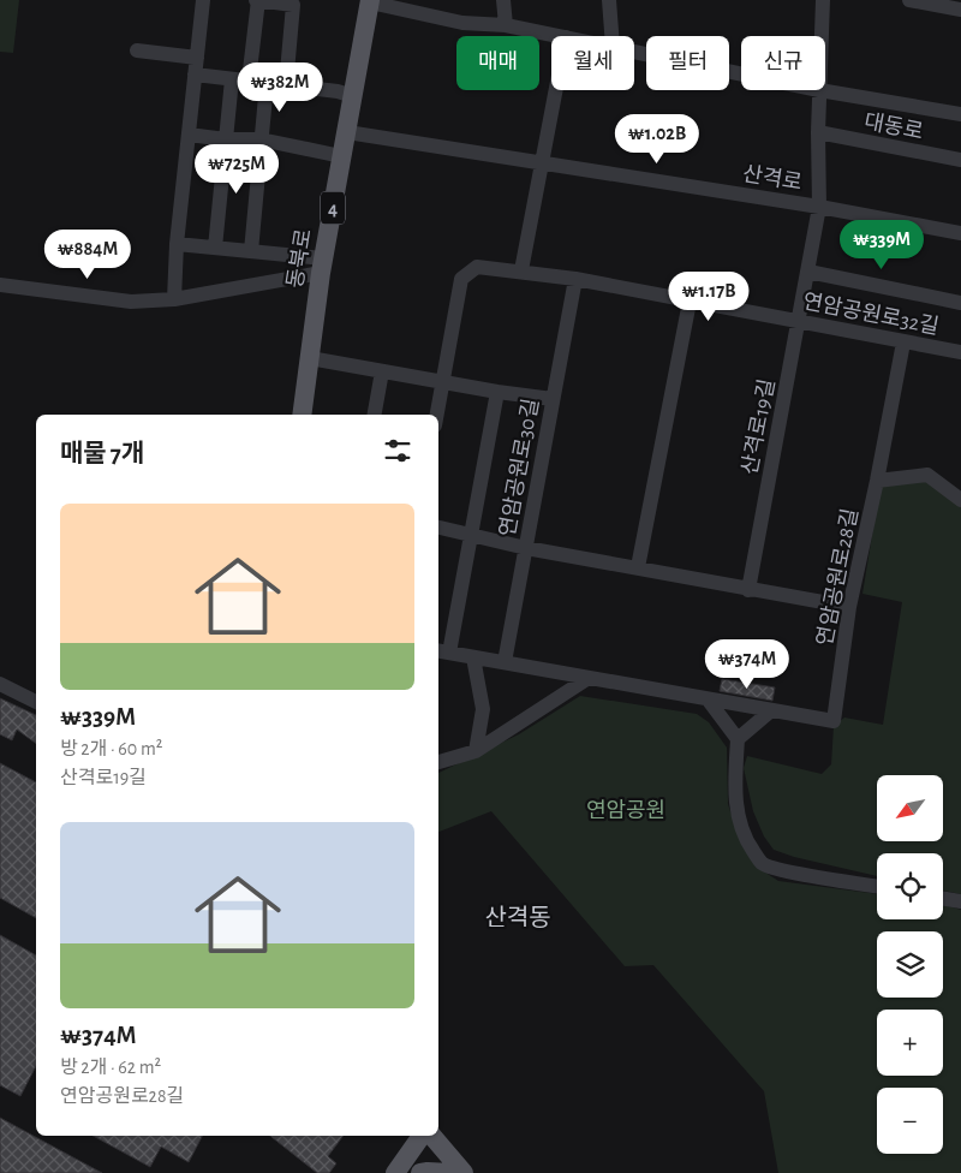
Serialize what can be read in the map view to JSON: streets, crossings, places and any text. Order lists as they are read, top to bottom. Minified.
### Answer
{"streets":{"main road":["4","동북로"],"street":["대동로","산격로","연암공원로32길","산격로19길","연암공원로30길","연암공원로28길"]},"crossings":[["산격로","동북로"],["산격로","산격로19길"],["연암공원로32길","산격로19길"],["연암공원로32길","연암공원로30길"],["연암공원로32길","연암공원로28길"],["연암공원로30길","연암공원로28길"]],"districts":["산격동"],"parks":["연암공원"],"north":"bottom left","page":{"chip":["매매","월세","필터","신규"],"price":["₩382M","₩1.02B","₩725M","₩339M","₩884M","₩1.17B","₩374M"],"heading":"매물 7개","list":[{"name":"₩339M","note":"방 2개 · 60 m² · 산격로19길"},{"name":"₩374M","note":"방 2개 · 62 m² · 연암공원로28길"}],"map_buttons":["+","−"]}}
